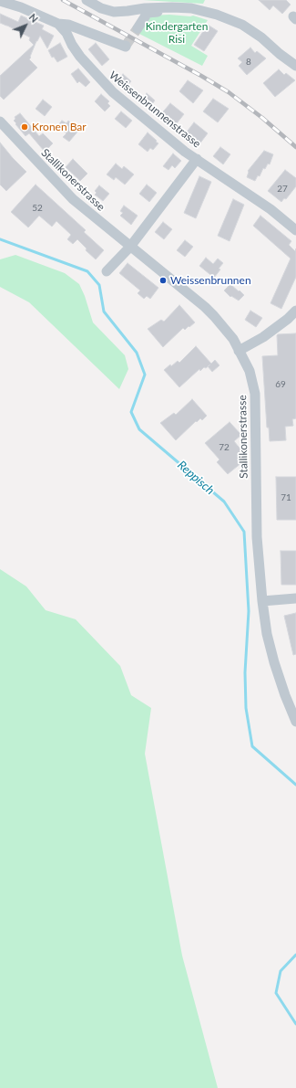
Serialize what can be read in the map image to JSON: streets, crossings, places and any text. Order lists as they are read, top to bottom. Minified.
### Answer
{"streets":{"street":["Weissenbrunnenstrasse","Stallikonerstrasse"]},"crossings":[["Weissenbrunnenstrasse","Stallikonerstrasse"]],"water":["Reppisch"],"parks":["Kindergarten Risi"],"places":["Kronen Bar","Weissenbrunnen"],"house_numbers":["8","27","52","69","72","71"],"north":"top right"}
